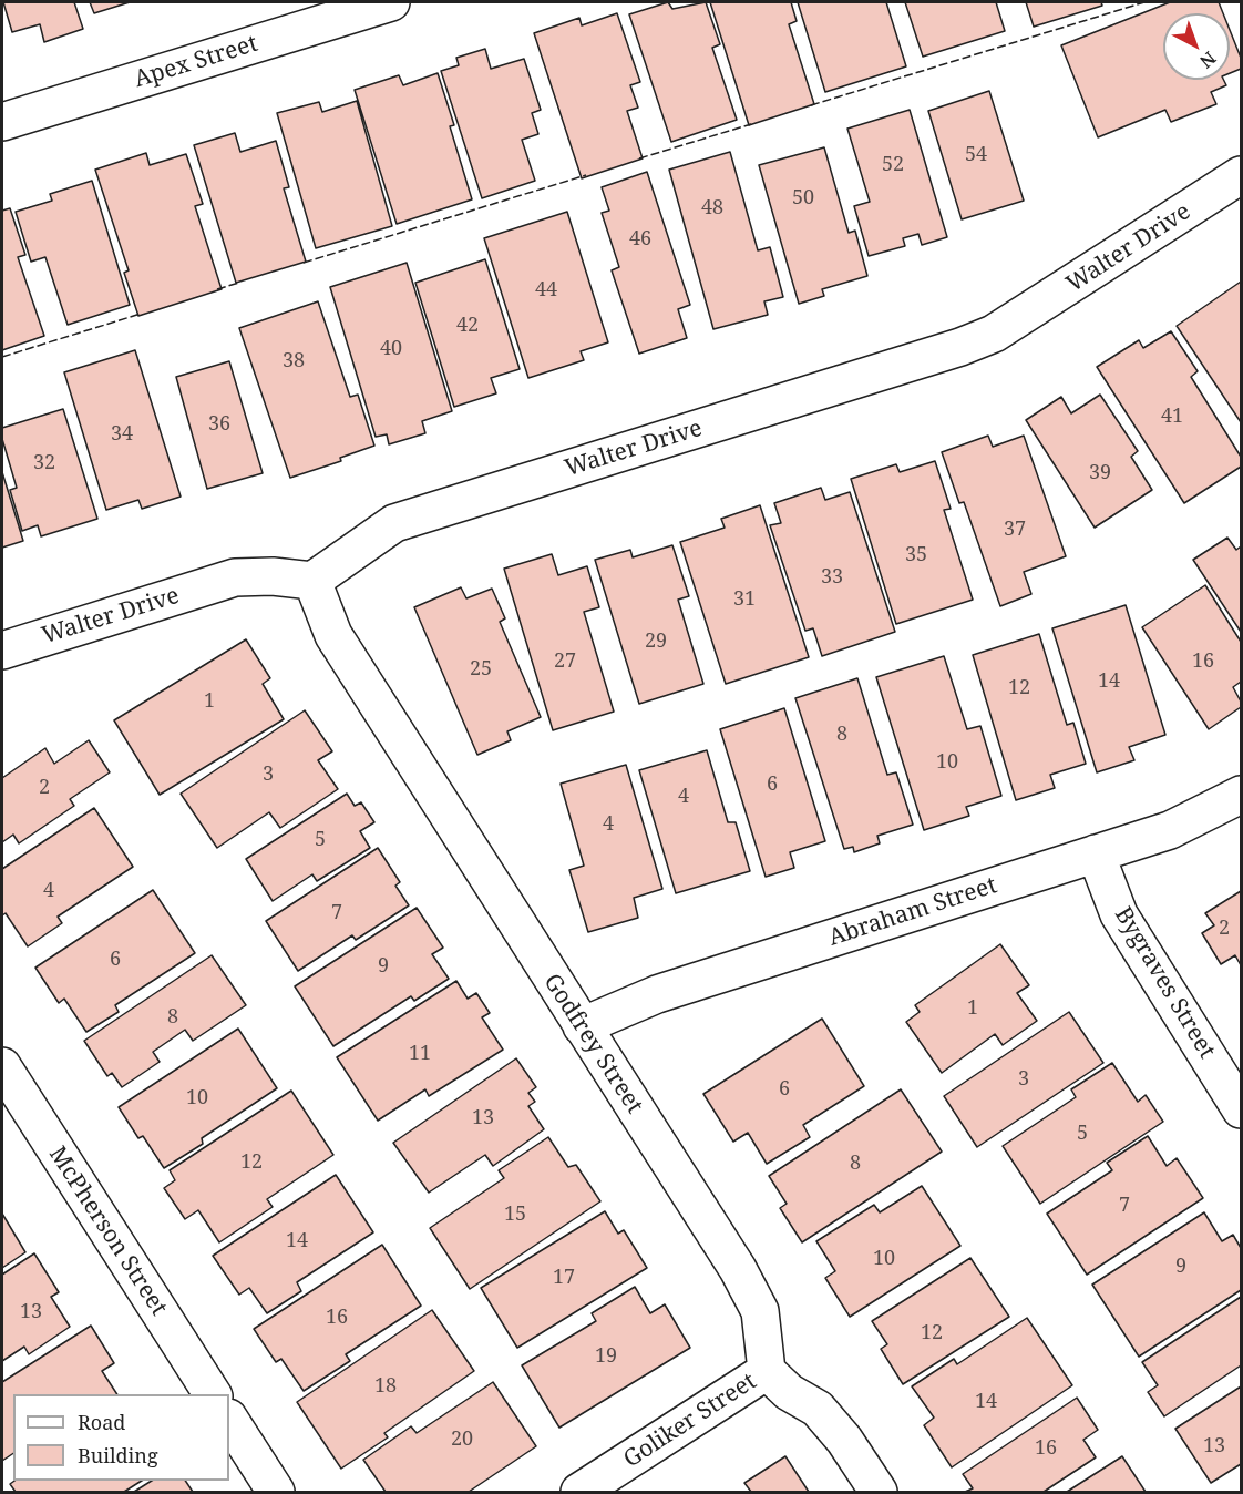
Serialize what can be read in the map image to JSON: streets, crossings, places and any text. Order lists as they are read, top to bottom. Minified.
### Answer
{"streets":{"street":["Apex Street","Walter Drive","Abraham Street","Bygraves Street","Godfrey Street","McPherson Street","Goliker Street"]},"crossings":[["Walter Drive","Godfrey Street"],["Abraham Street","Bygraves Street"],["Abraham Street","Godfrey Street"],["Godfrey Street","Goliker Street"]],"house_numbers":["54","52","50","48","46","44","42","40","38","41","36","34","32","39","37","35","33","31","29","27","16","25","14","12","1","8","10","3","6","2","4","4","5","4","7","2","6","9","1","8","11","3","6","10","13","5","12","8","7","15","14","10","9","17","13","16","12","19","18","14","20","13","16"],"legend":["Road","Building"],"north":"bottom right"}
